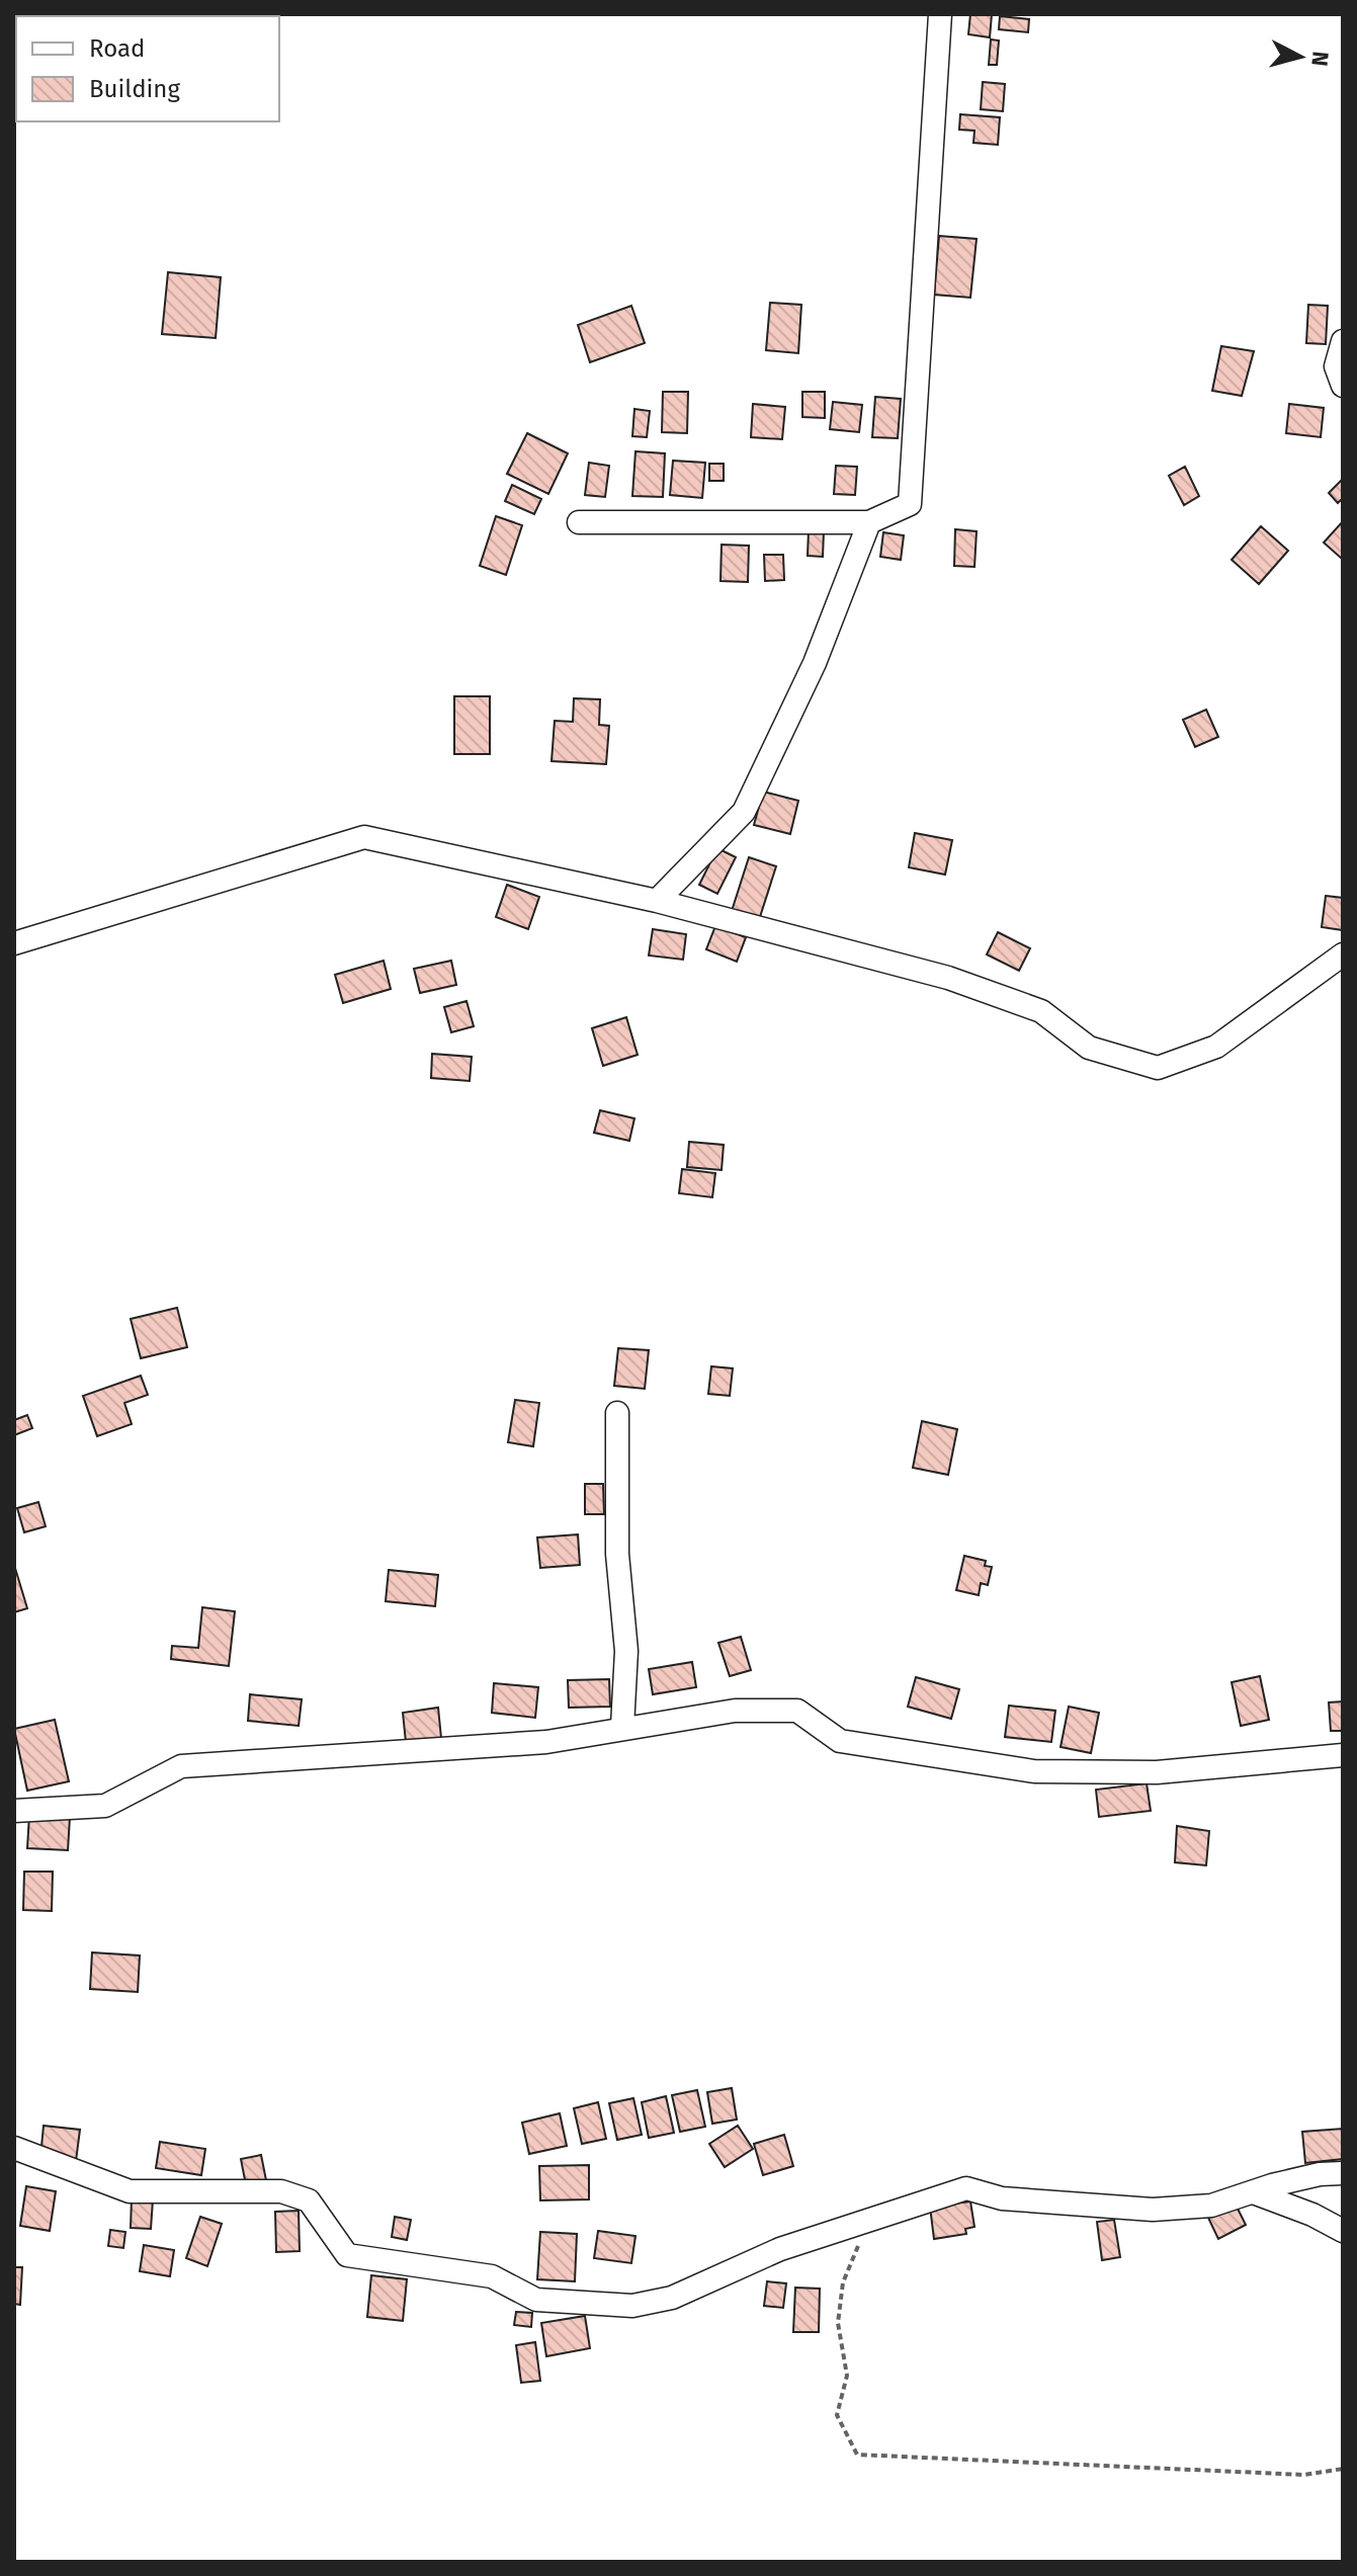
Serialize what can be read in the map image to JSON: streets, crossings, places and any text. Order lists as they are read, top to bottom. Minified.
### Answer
{"legend":["Road","Building"],"north":"right"}
